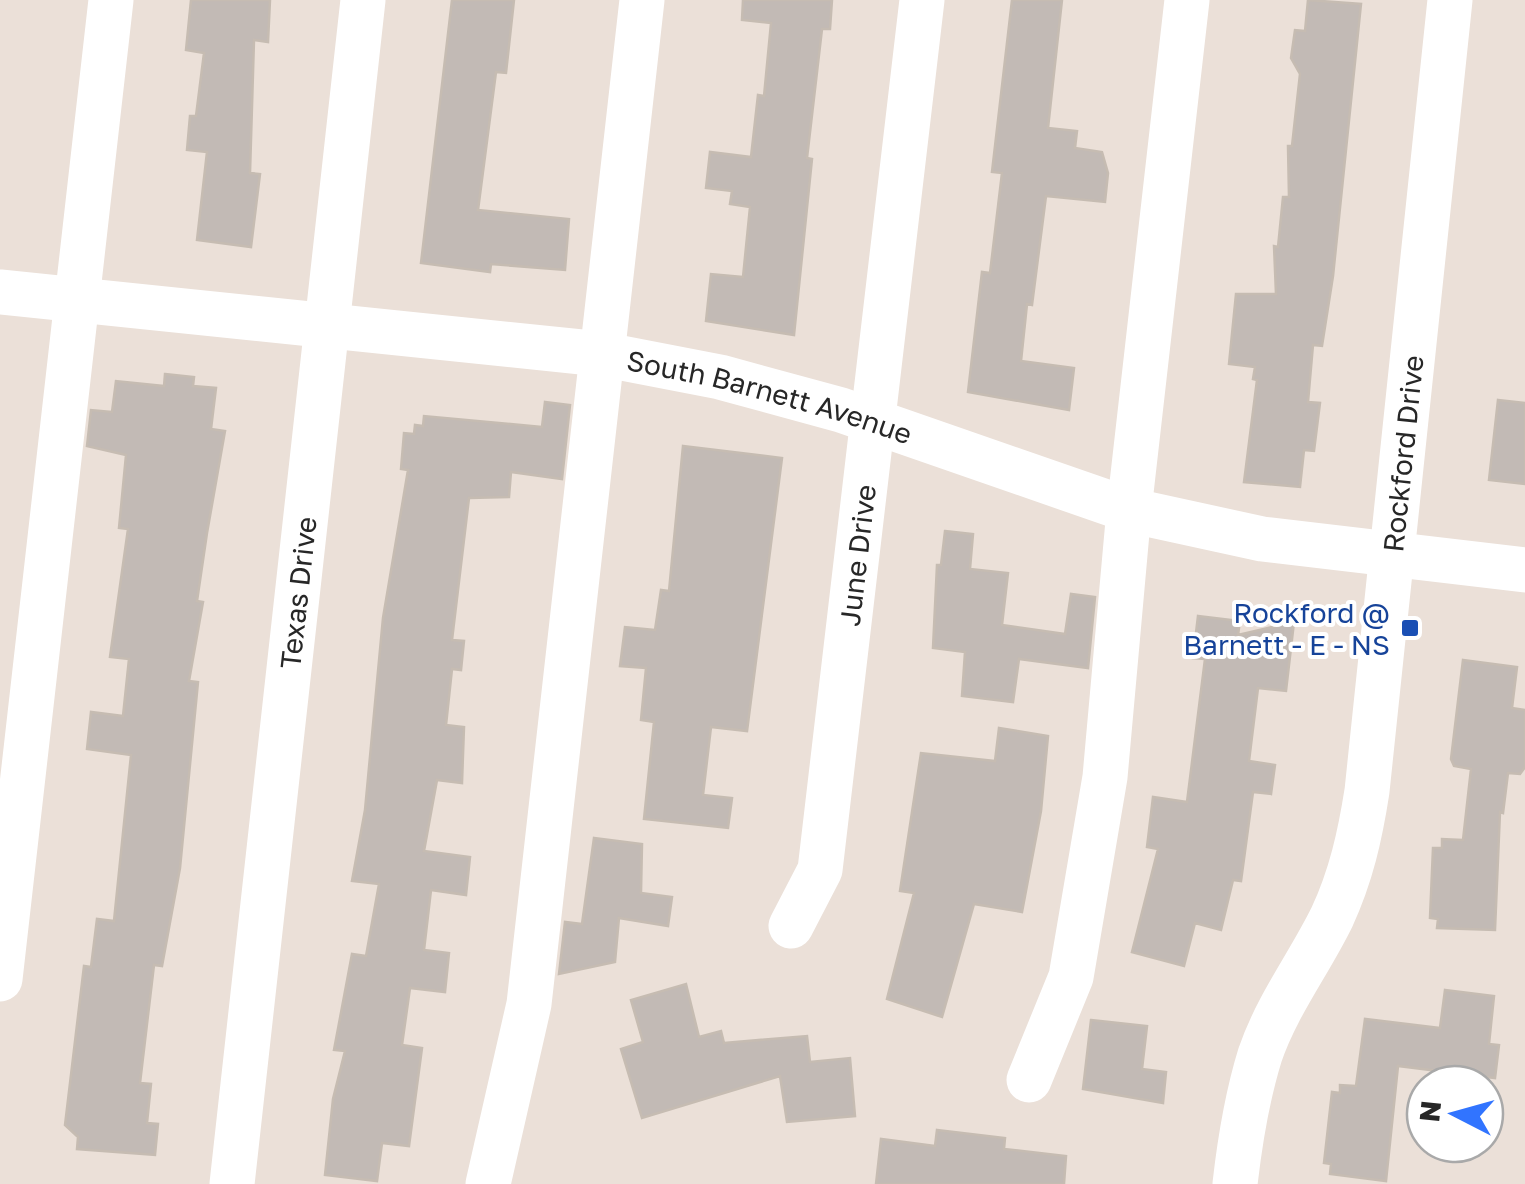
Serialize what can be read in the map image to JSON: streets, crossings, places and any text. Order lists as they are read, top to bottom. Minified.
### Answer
{"streets":{"street":["South Barnett Avenue","Rockford Drive","June Drive","Texas Drive"]},"crossings":[["South Barnett Avenue","Rockford Drive"],["South Barnett Avenue","June Drive"],["South Barnett Avenue","Texas Drive"]],"places":{"transit":["Rockford @ Barnett - E - NS"]},"north":"left"}
